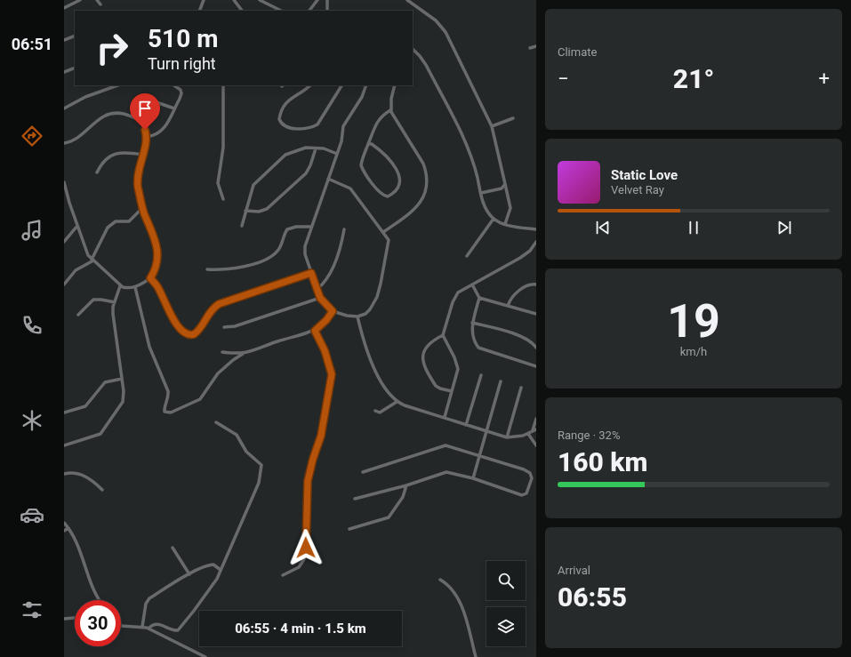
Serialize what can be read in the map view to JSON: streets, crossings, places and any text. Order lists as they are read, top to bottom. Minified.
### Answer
{"page":{"tabs":"06:51","tile":["Climate",["19","km/h"],["Range · 32%","160 km"],["Arrival","06:55"]],"turn":["510 m","Turn right"],"heat":["−","21°","+"],"song":["Static Love","Velvet Ray"],"limit":"30","trip":"06:55 · 4 min · 1.5 km"}}
